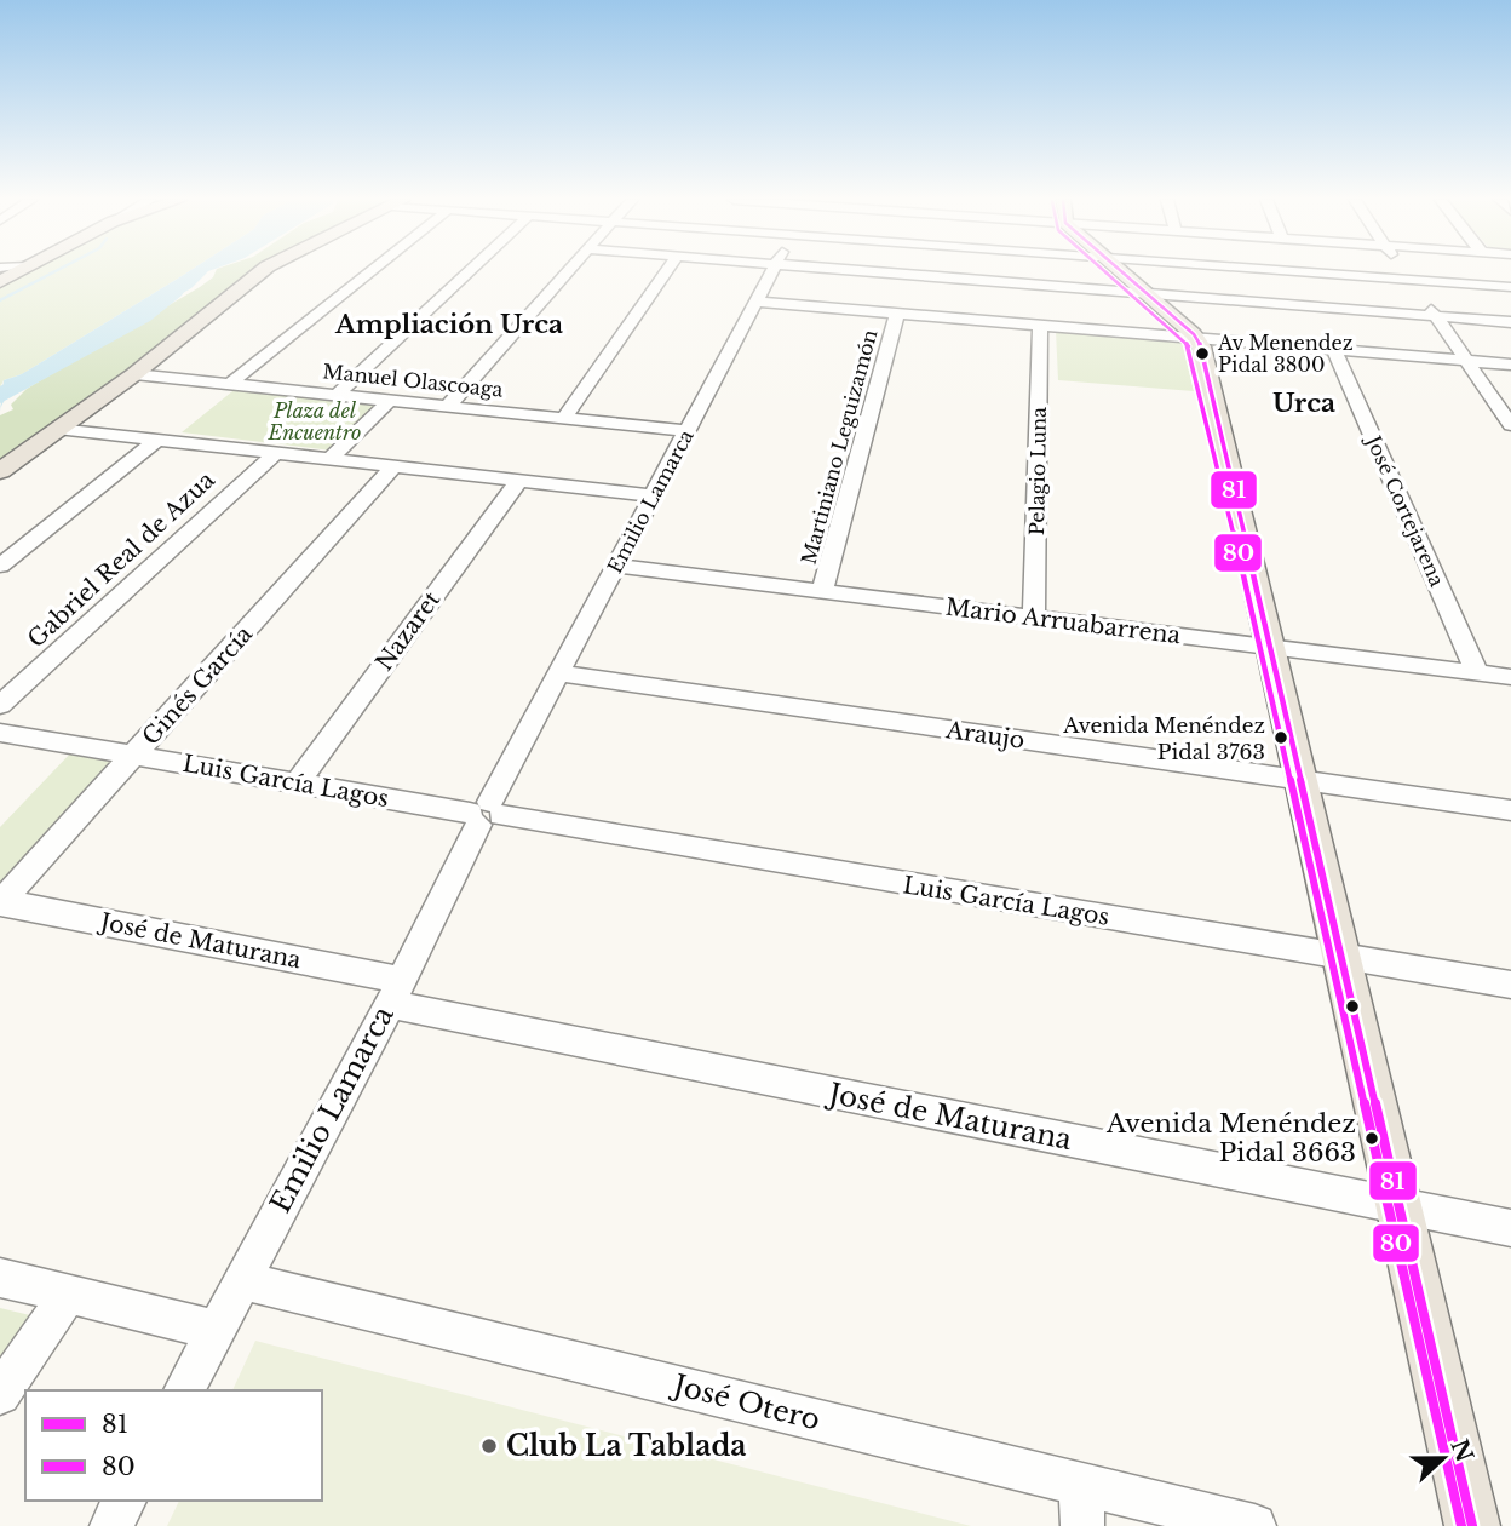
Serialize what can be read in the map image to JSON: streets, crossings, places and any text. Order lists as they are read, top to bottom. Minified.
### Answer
{"streets":{"street":["Manuel Olascoaga","Martiniano Leguizamón","Pelagio Luna","Emilio Lamarca","José Cortejarena","Gabriel Real de Azua","Mario Arruabarrena","Nazaret","Ginés García","Araujo","Luis García Lagos","José de Maturana","José Otero"]},"crossings":[["Manuel Olascoaga","Emilio Lamarca"],["Martiniano Leguizamón","Mario Arruabarrena"],["Pelagio Luna","Mario Arruabarrena"],["Emilio Lamarca","Mario Arruabarrena"],["Emilio Lamarca","Araujo"],["Emilio Lamarca","Luis García Lagos"],["Emilio Lamarca","José de Maturana"],["Emilio Lamarca","José Otero"],["José Cortejarena","Mario Arruabarrena"],["Nazaret","Luis García Lagos"],["Ginés García","Luis García Lagos"],["Ginés García","José de Maturana"]],"districts":["Ampliación Urca","Urca"],"parks":["Plaza del Encuentro"],"places":["Av Menendez Pidal 3800","Avenida Menéndez Pidal 3763","Avenida Menéndez Pidal 3663","Club La Tablada"],"lines":["transit line 81","transit line 80"],"legend":["81","80"],"north":"right"}
